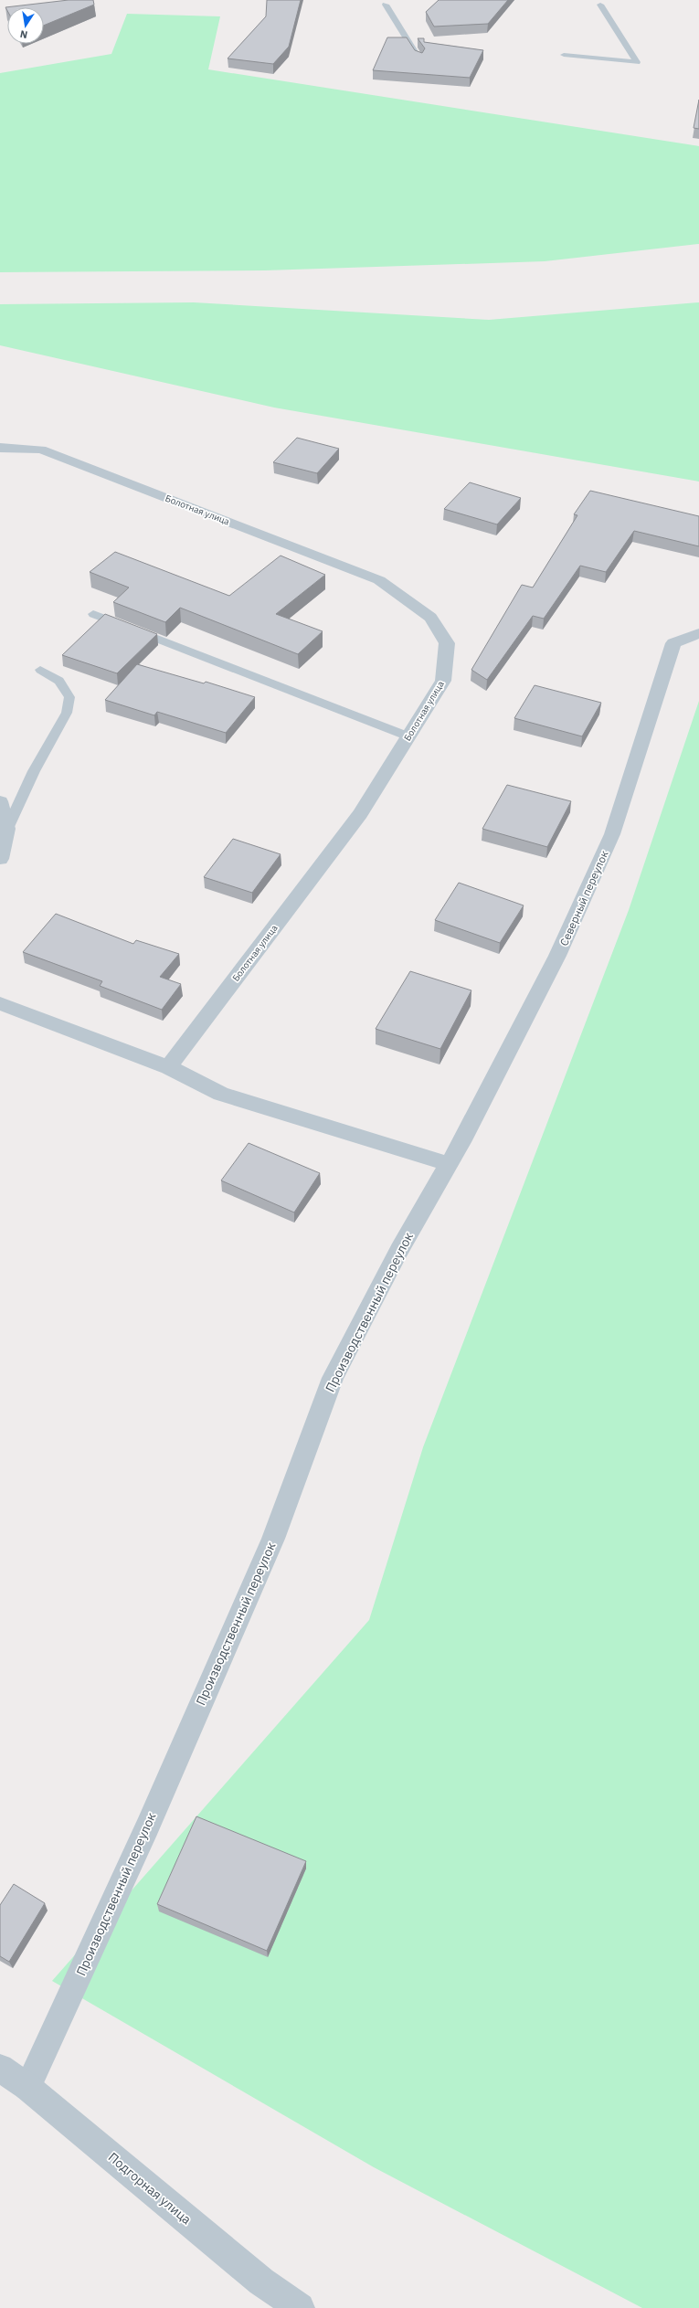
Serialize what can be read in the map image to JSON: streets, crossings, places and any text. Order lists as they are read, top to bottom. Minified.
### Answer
{"streets":{"street":["Болотная улица","Северный переулок","Производственный переулок","Подгорная улица"]},"crossings":[["Северный переулок","Производственный переулок"],["Производственный переулок","Подгорная улица"]],"north":"bottom"}
